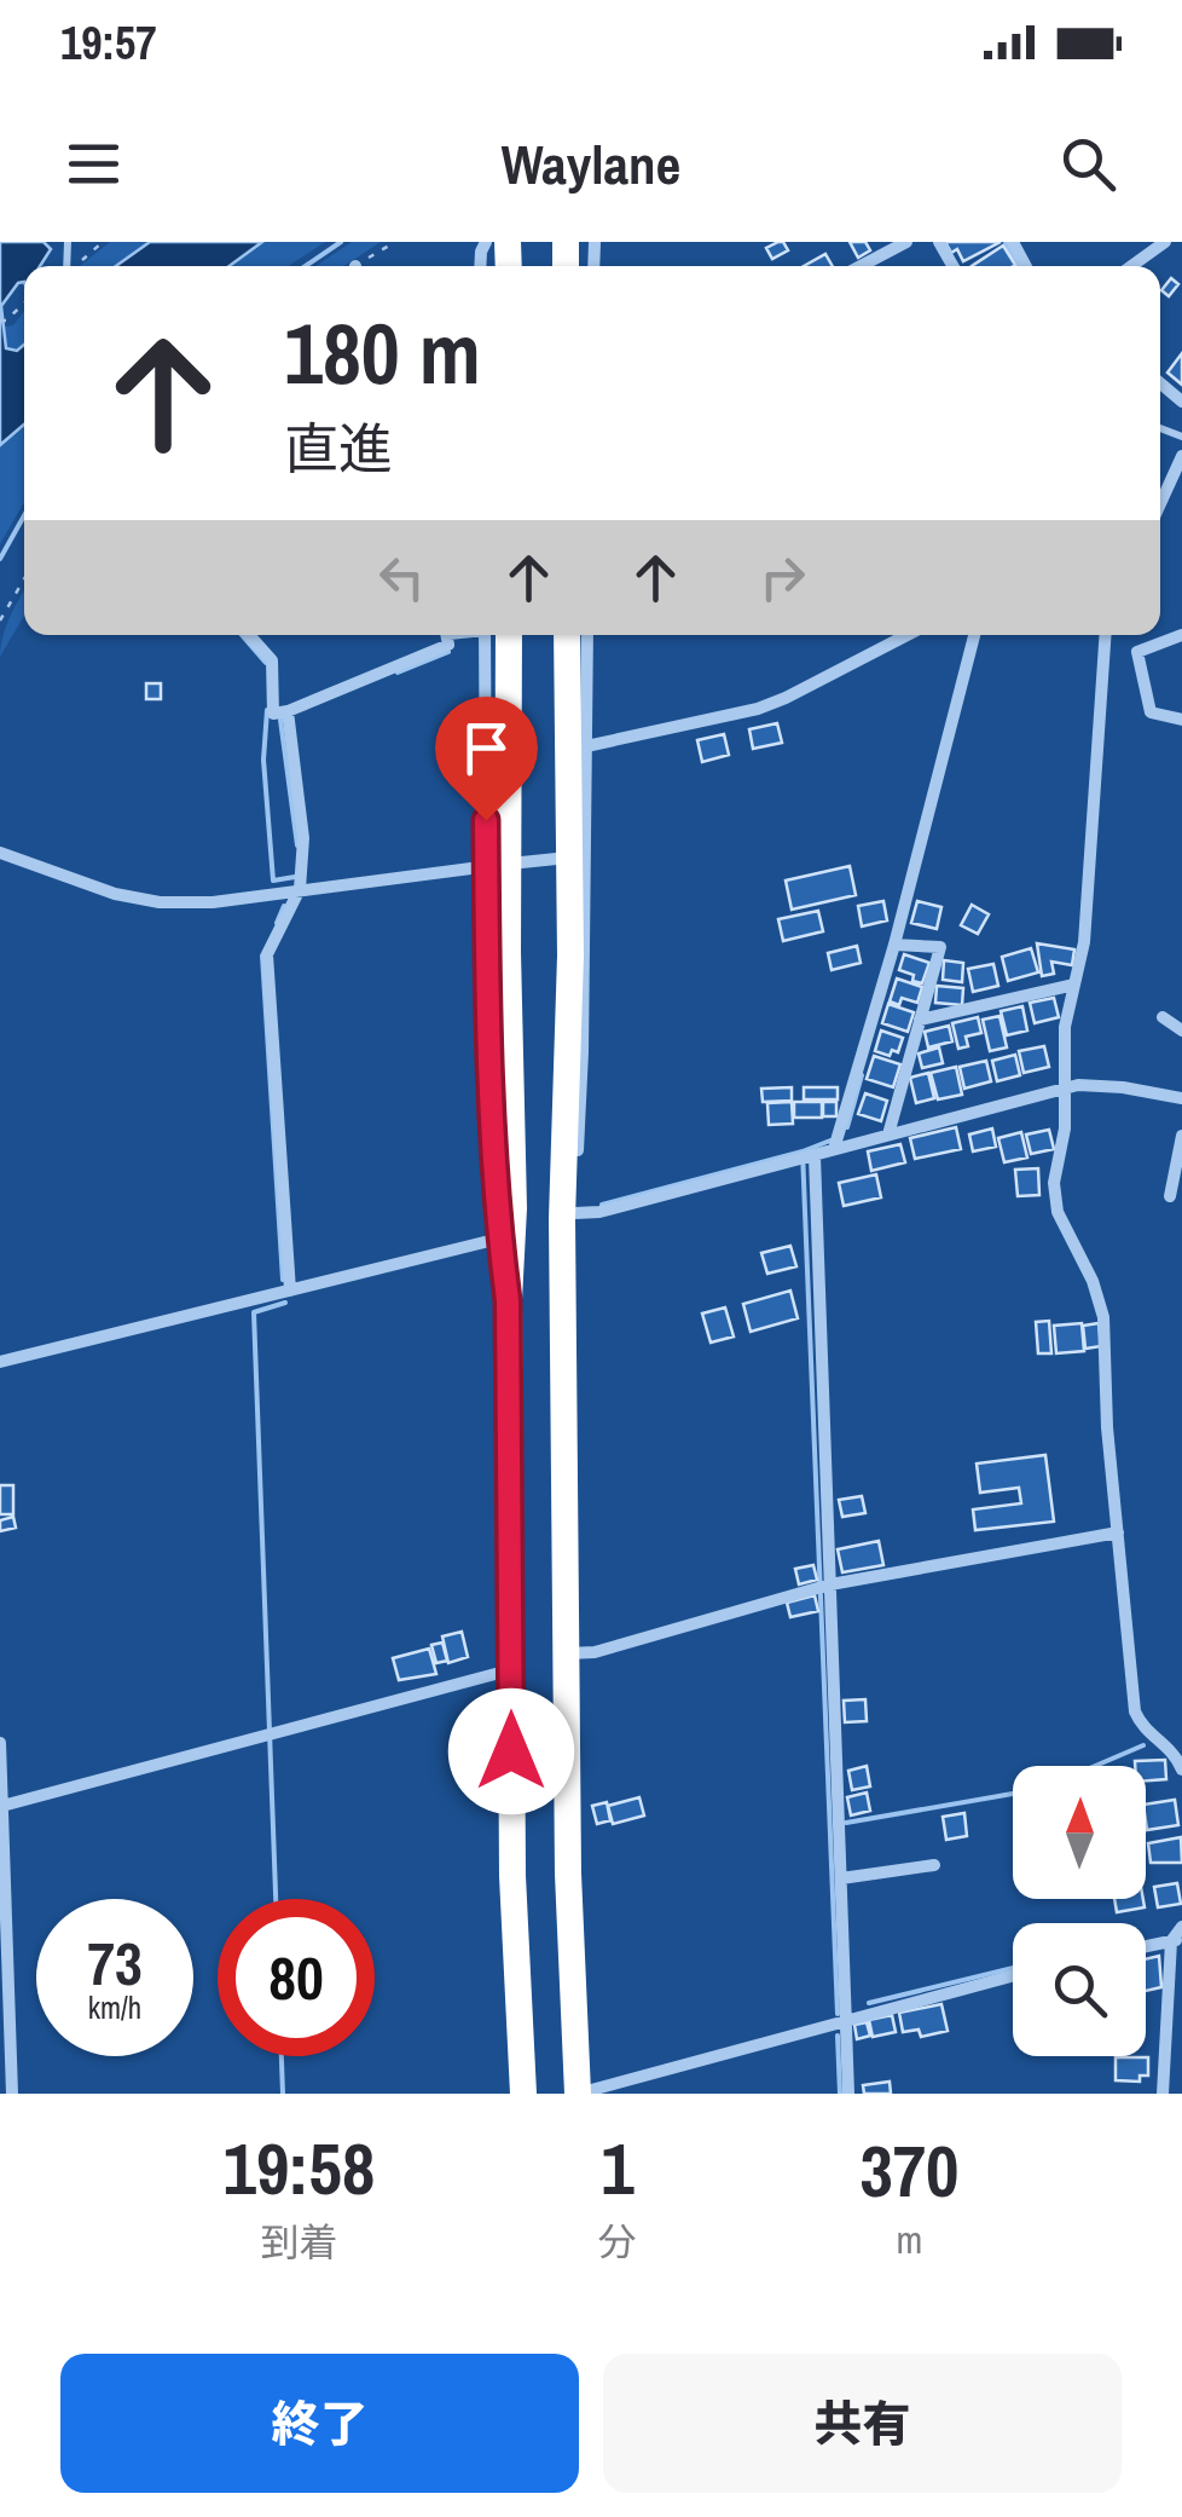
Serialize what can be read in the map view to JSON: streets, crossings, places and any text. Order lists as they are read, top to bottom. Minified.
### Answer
{"north":"top","page":{"status":"19:57","header":"Waylane","turn":["180 m","直進"],"speed":"73 km/h","limit":"80","eta":["19:58","到着","1","分","370","m"],"buttons":["終了","共有"]}}
